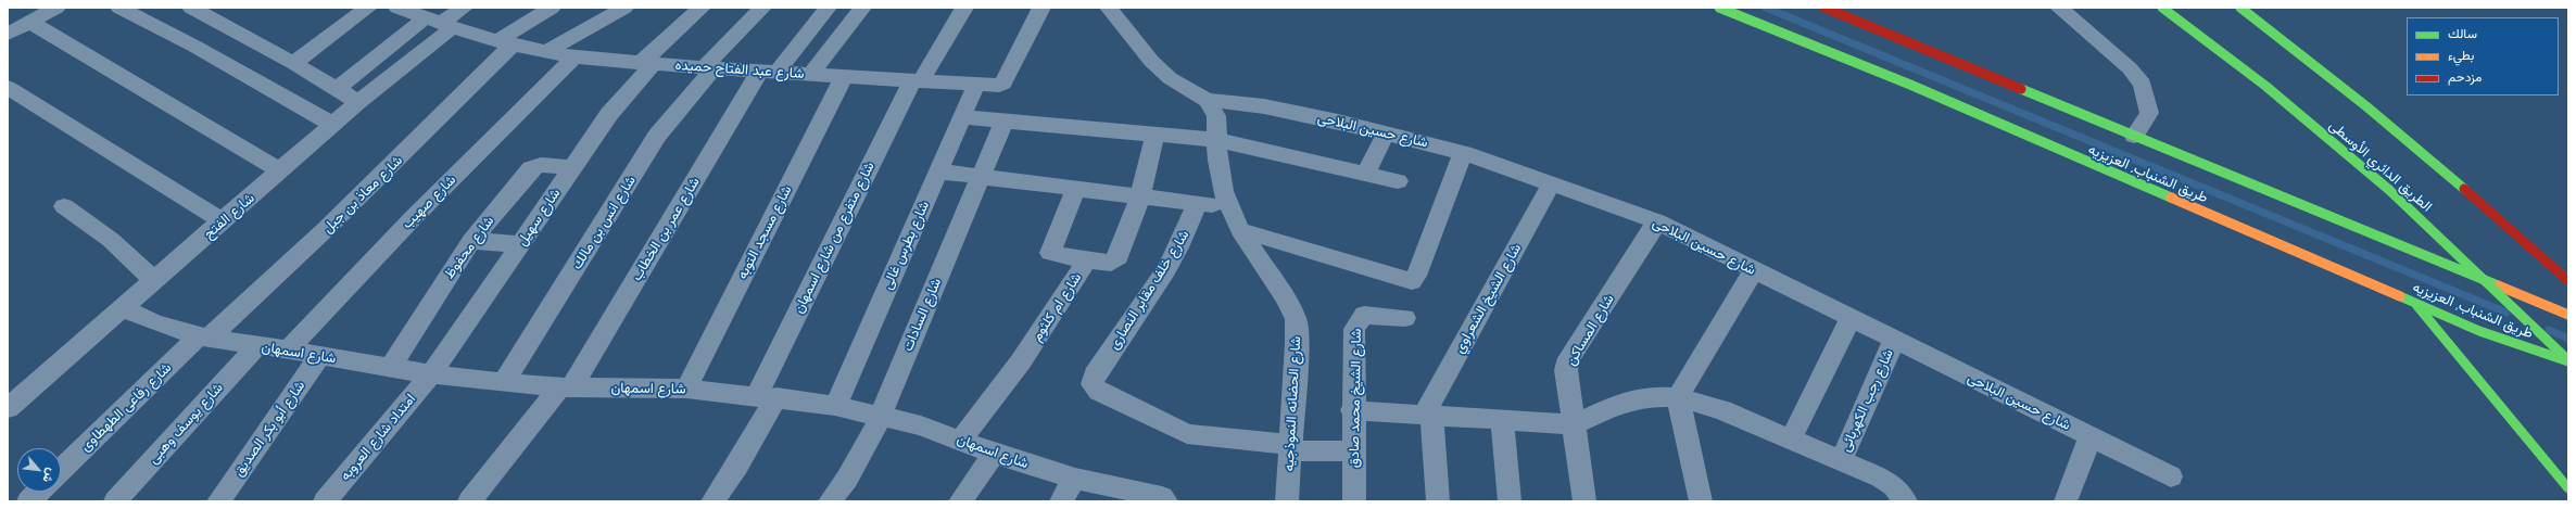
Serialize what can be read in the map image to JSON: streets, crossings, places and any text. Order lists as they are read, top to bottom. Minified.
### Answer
{"streets":{"main road":["الطريق الدائري الأوسطى","طريق الشنباب, العزيزيه"],"street":["شارع عبد الفتاح حميده","شارع حسين البلاحى","شارع معاذ بن جبل","شارع صهيب","شارع الفتح","شارع سهيل","شارع انس بن مالك","شارع عمر بن الخطاب","شارع مسجد التوبه","شارع متفرع من شارع اسمهان","شارع بطرس غالى","شارع محفوظ","شارع خلف مقابر النصارى","شارع الشيخ الشعراوي","شارع ام كلثوم","شارع السادات","شارع المساكن","شارع اسمهان","شارع الشيخ محمد صادق","شارع رجب الكهربائى","شارع الحضانه النموذجيه","شارع رفاعى الطهطاوى","شارع يوسف وهبى","شارع أبو بكر الصديق","امتداد شارع العروبه"]},"crossings":[["شارع عبد الفتاح حميده","شارع معاذ بن جبل"],["شارع عبد الفتاح حميده","شارع صهيب"],["شارع عبد الفتاح حميده","شارع الفتح"],["شارع عبد الفتاح حميده","شارع سهيل"],["شارع عبد الفتاح حميده","شارع انس بن مالك"],["شارع عبد الفتاح حميده","شارع عمر بن الخطاب"],["شارع عبد الفتاح حميده","شارع مسجد التوبه"],["شارع عبد الفتاح حميده","شارع متفرع من شارع اسمهان"],["شارع عبد الفتاح حميده","شارع بطرس غالى"],["شارع حسين البلاحى","شارع الشيخ الشعراوي"],["شارع حسين البلاحى","شارع المساكن"],["شارع حسين البلاحى","شارع رجب الكهربائى"],["شارع حسين البلاحى","شارع الحضانه النموذجيه"],["الطريق الدائري الأوسطى","طريق الشنباب, العزيزيه"],["شارع معاذ بن جبل","شارع اسمهان"],["شارع معاذ بن جبل","شارع رفاعى الطهطاوى"],["شارع صهيب","شارع اسمهان"],["شارع الفتح","شارع اسمهان"],["شارع سهيل","شارع محفوظ"],["شارع سهيل","شارع اسمهان"],["شارع سهيل","امتداد شارع العروبه"],["شارع انس بن مالك","شارع اسمهان"],["شارع عمر بن الخطاب","شارع اسمهان"],["شارع مسجد التوبه","شارع اسمهان"],["شارع متفرع من شارع اسمهان","شارع اسمهان"],["شارع بطرس غالى","شارع اسمهان"],["شارع محفوظ","شارع اسمهان"],["شارع خلف مقابر النصارى","شارع الحضانه النموذجيه"],["شارع ام كلثوم","شارع اسمهان"],["شارع السادات","شارع اسمهان"],["شارع اسمهان","شارع رفاعى الطهطاوى"],["شارع اسمهان","شارع يوسف وهبى"],["شارع اسمهان","شارع أبو بكر الصديق"],["شارع اسمهان","امتداد شارع العروبه"]],"legend":["سالك","بطيء","مزدحم"],"north":"bottom right"}
